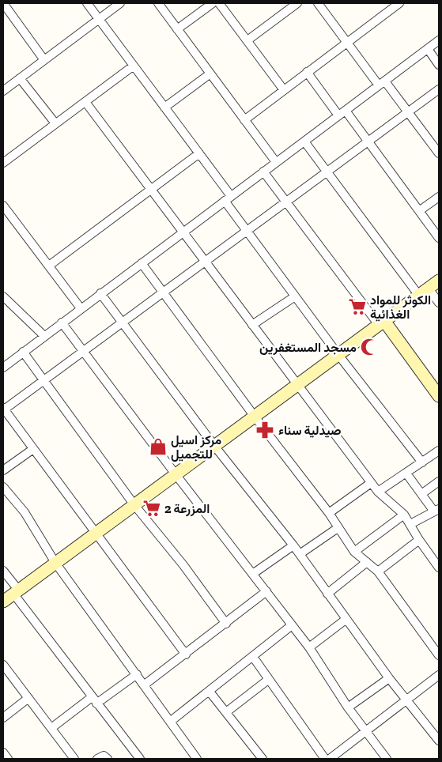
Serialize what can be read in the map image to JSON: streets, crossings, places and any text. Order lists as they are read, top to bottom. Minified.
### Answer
{"places":{"supermarket":["الكوثر للمواد الغذائية","المزرعة 2"],"mosque":["مسجد المستغفرين"],"pharmacy":["صيدلية سناء"],"shop":["مركز اسيل للتجميل"]}}
